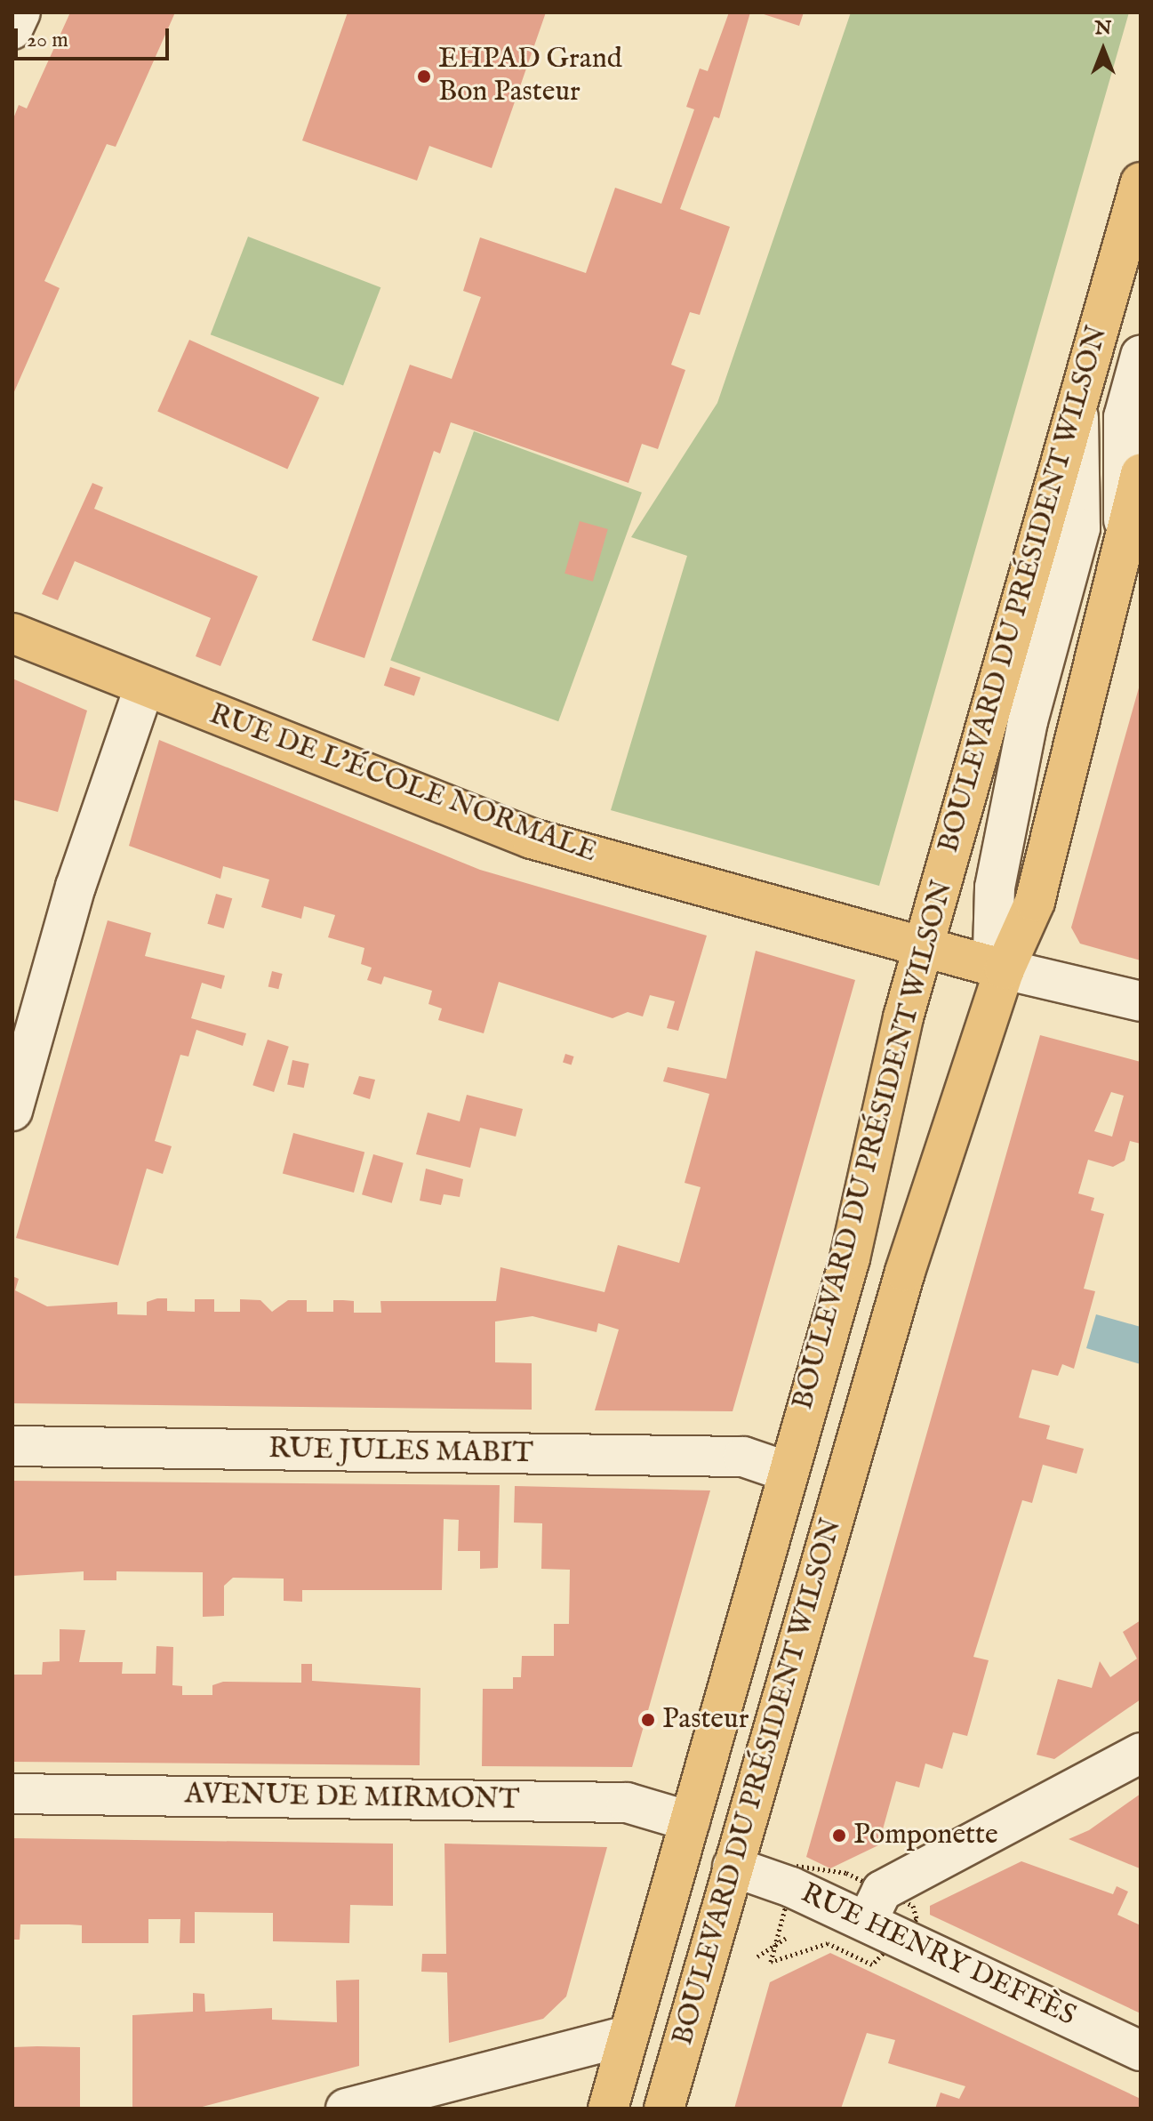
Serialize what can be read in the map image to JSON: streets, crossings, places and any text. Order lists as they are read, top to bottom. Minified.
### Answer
{"streets":{"main road":["BOULEVARD DU PRÉSIDENT WILSON","RUE DE L'ÉCOLE NORMALE"],"street":["RUE JULES MABIT","AVENUE DE MIRMONT","RUE HENRY DEFFÈS"]},"crossings":[["BOULEVARD DU PRÉSIDENT WILSON","RUE DE L'ÉCOLE NORMALE"],["BOULEVARD DU PRÉSIDENT WILSON","RUE JULES MABIT"],["BOULEVARD DU PRÉSIDENT WILSON","AVENUE DE MIRMONT"],["BOULEVARD DU PRÉSIDENT WILSON","RUE HENRY DEFFÈS"]],"places":["EHPAD Grand Bon Pasteur","Pasteur","Pomponette"],"scale_bar":"20 m","north":"top"}
